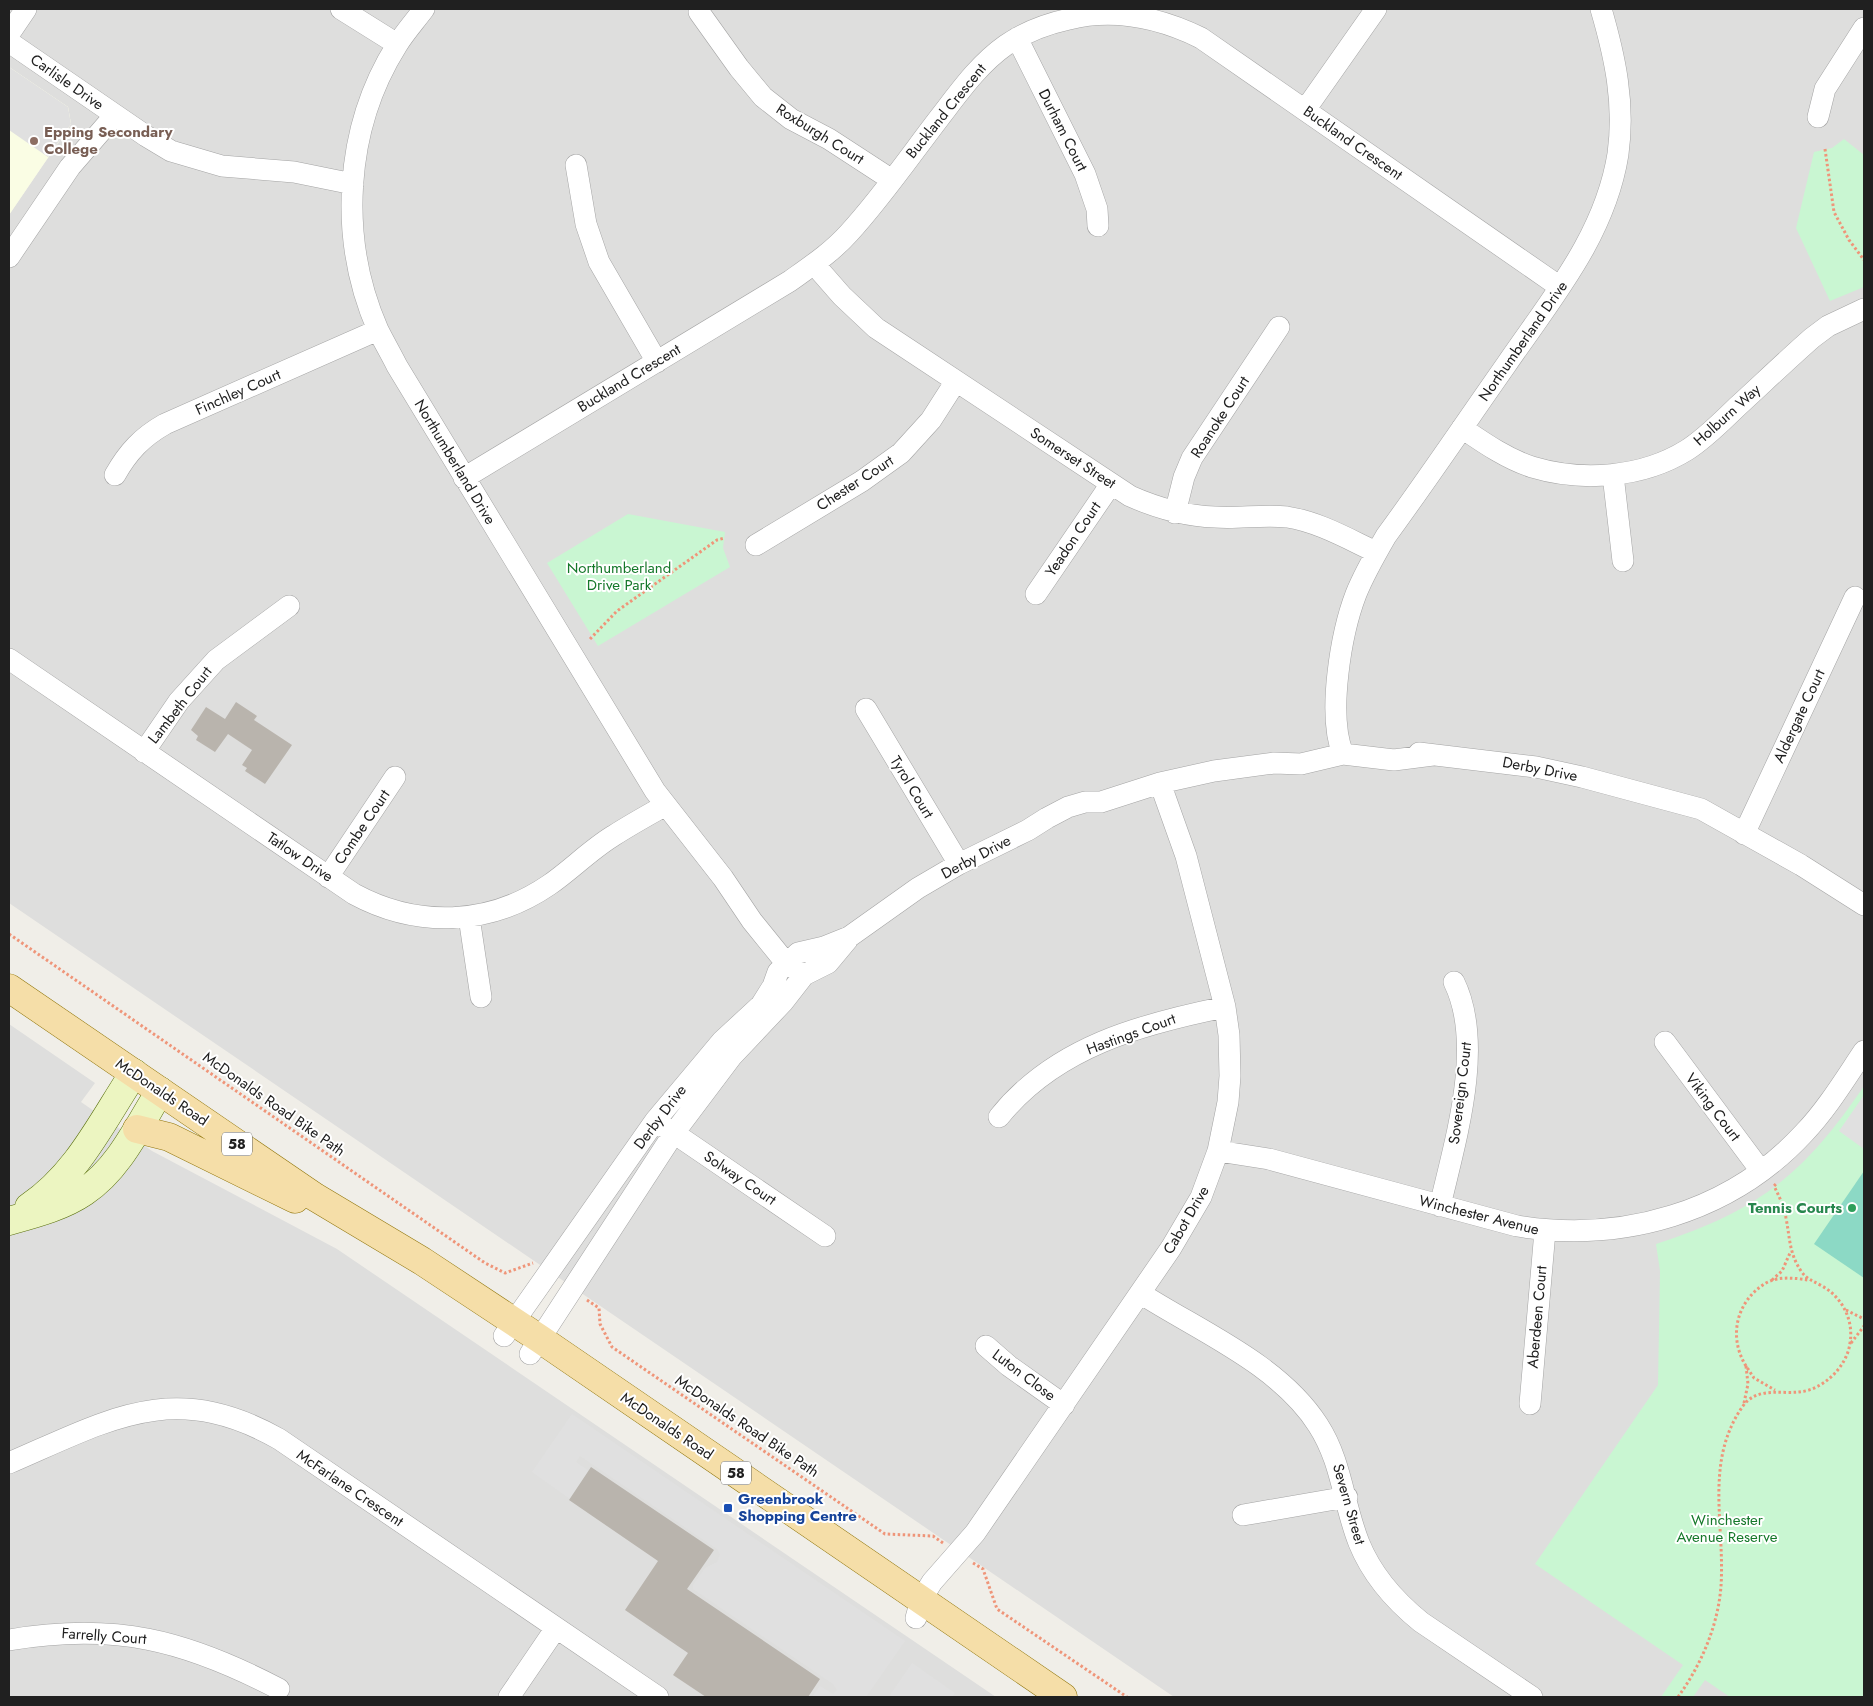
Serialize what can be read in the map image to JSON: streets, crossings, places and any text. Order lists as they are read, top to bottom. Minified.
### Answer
{"streets":{"main road":["McDonalds Road","58"],"street":["Carlisle Drive","Buckland Crescent","Durham Court","Roxburgh Court","Northumberland Drive","Finchley Court","Holburn Way","Roanoke Court","Somerset Street","Chester Court","Yeadon Court","Lambeth Court","Aldergate Court","Derby Drive","Tyrol Court","Combe Court","Tatlow Drive","Hastings Court","Sovereign Court","Viking Court","Solway Court","Winchester Avenue","Cabot Drive","Aberdeen Court","Luton Close","McFarlane Crescent","Severn Street","Farrelly Court"],"path":["McDonalds Road Bike Path"]},"crossings":[["Carlisle Drive","Northumberland Drive"],["Buckland Crescent","Durham Court"],["Buckland Crescent","Roxburgh Court"],["Buckland Crescent","Northumberland Drive"],["Buckland Crescent","Somerset Street"],["Northumberland Drive","Finchley Court"],["Northumberland Drive","Holburn Way"],["Northumberland Drive","Somerset Street"],["Northumberland Drive","Derby Drive"],["Northumberland Drive","Tatlow Drive"],["Roanoke Court","Somerset Street"],["Somerset Street","Chester Court"],["Somerset Street","Yeadon Court"],["Lambeth Court","Tatlow Drive"],["Aldergate Court","Derby Drive"],["Derby Drive","Tyrol Court"],["Derby Drive","McDonalds Road"],["Derby Drive","Solway Court"],["Derby Drive","Cabot Drive"],["Combe Court","Tatlow Drive"],["Hastings Court","Cabot Drive"],["McDonalds Road","Cabot Drive"],["Sovereign Court","Winchester Avenue"],["Viking Court","Winchester Avenue"],["Winchester Avenue","Cabot Drive"],["Winchester Avenue","Aberdeen Court"],["Cabot Drive","Luton Close"],["Cabot Drive","Severn Street"]],"parks":["Northumberland Drive Park","Winchester Avenue Reserve"],"places":{"other":["Epping Secondary College","Tennis Courts"],"transit":["Greenbrook Shopping Centre"]}}
